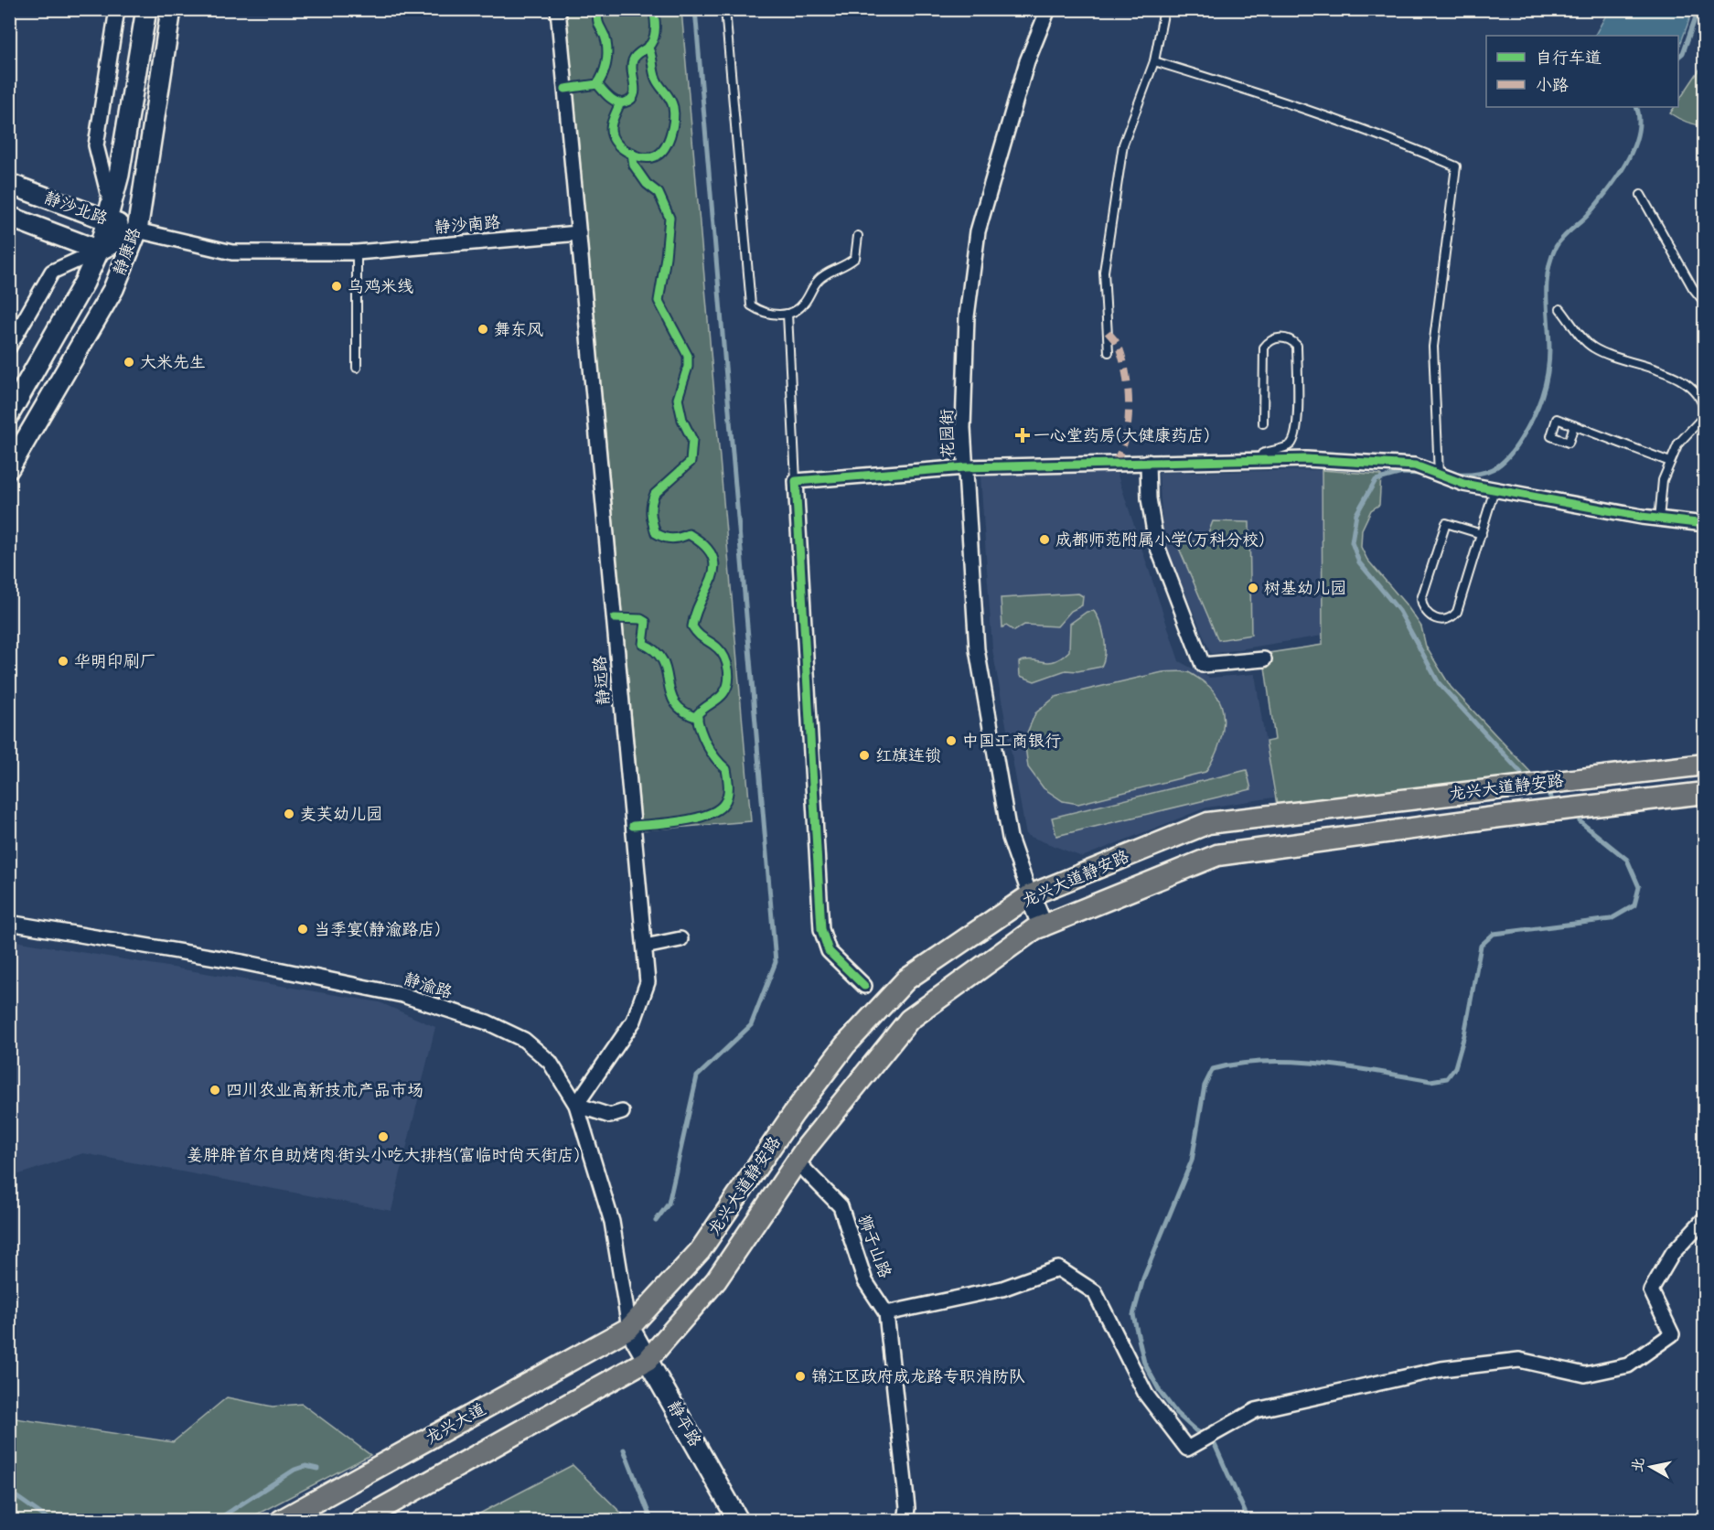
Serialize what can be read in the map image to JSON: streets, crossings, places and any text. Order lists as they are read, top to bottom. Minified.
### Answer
{"streets":{"main road":["静沙北路","静康路","龙兴大道静安路","龙兴大道","静平路"],"street":["静沙南路","花园街","静远路","静渝路","狮子山路"]},"crossings":[["静沙北路","静沙南路"],["静沙北路","静康路"],["静沙南路","静康路"],["静沙南路","静远路"],["花园街","龙兴大道静安路"],["静远路","静渝路"],["龙兴大道静安路","静渝路"],["龙兴大道静安路","狮子山路"],["龙兴大道静安路","龙兴大道"],["龙兴大道静安路","静平路"],["静渝路","龙兴大道"],["静渝路","静平路"],["龙兴大道","静平路"]],"places":{"other":["乌鸡米线","舞东风","大米先生","成都师范附属小学(万科分校)","树基幼儿园","华明印刷厂","中国工商银行","红旗连锁","麦芙幼儿园","当季宴(静渝路店)","四川农业高新技术产品市场","姜胖胖首尔自助烤肉·街头小吃大排档(富临时尚天街店)","锦江区政府成龙路专职消防队"],"health":["一心堂药房(大健康药店)"]},"legend":["自行车道","小路"],"north":"left"}
